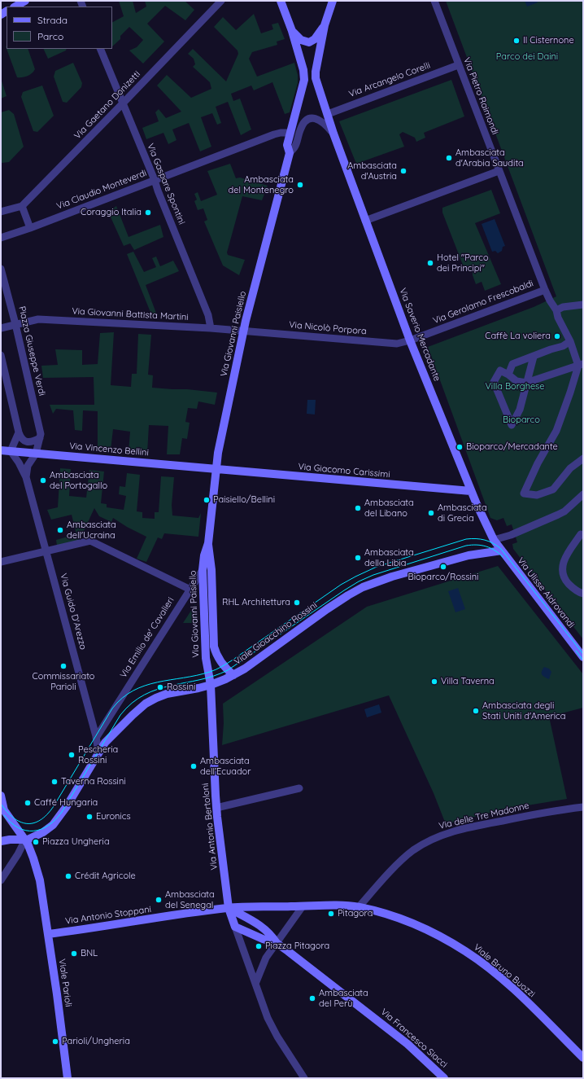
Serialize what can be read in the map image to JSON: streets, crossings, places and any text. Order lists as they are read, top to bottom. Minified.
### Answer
{"streets":{"street":["Via Arcangelo Corelli","Via Pietro Raimondi","Via Gaetano Donizetti","Via Gaspare Spontini","Via Claudio Monteverdi","Via Gerolamo Frescobaldi","Via Giovanni Battista Martini","Via Nicolò Porpora","Via Giovanni Paisiello","Via Saverio Mercadante","Piazza Giuseppe Verdi","Via Vincenzo Bellini","Via Giacomo Carissimi","Via Ulisse Aldrovandi","Via Guido D'Arezzo","Viale Gioacchino Rossini","Via Emilio de' Cavalieri","Via delle Tre Madonne","Via Antonio Bertoloni","Via Antonio Stoppani","Viale Bruno Buozzi","Viale Parioli","Via Francesco Siacci"]},"crossings":[["Via Arcangelo Corelli","Via Pietro Raimondi"],["Via Arcangelo Corelli","Via Saverio Mercadante"],["Via Pietro Raimondi","Via Gerolamo Frescobaldi"],["Via Gaetano Donizetti","Via Gaspare Spontini"],["Via Gaspare Spontini","Via Claudio Monteverdi"],["Via Gaspare Spontini","Via Giovanni Battista Martini"],["Via Claudio Monteverdi","Via Giovanni Paisiello"],["Via Gerolamo Frescobaldi","Via Nicolò Porpora"],["Via Gerolamo Frescobaldi","Via Saverio Mercadante"],["Via Giovanni Battista Martini","Via Nicolò Porpora"],["Via Giovanni Battista Martini","Via Giovanni Paisiello"],["Via Giovanni Battista Martini","Piazza Giuseppe Verdi"],["Via Nicolò Porpora","Via Giovanni Paisiello"],["Via Nicolò Porpora","Via Saverio Mercadante"],["Via Giovanni Paisiello","Via Vincenzo Bellini"],["Via Giovanni Paisiello","Via Giacomo Carissimi"],["Via Giovanni Paisiello","Viale Gioacchino Rossini"],["Via Giovanni Paisiello","Via Emilio de' Cavalieri"],["Via Giovanni Paisiello","Via Antonio Bertoloni"],["Via Saverio Mercadante","Via Giacomo Carissimi"],["Via Saverio Mercadante","Via Ulisse Aldrovandi"],["Piazza Giuseppe Verdi","Via Vincenzo Bellini"],["Piazza Giuseppe Verdi","Via Guido D'Arezzo"],["Via Vincenzo Bellini","Via Giacomo Carissimi"],["Via Vincenzo Bellini","Via Guido D'Arezzo"],["Via Ulisse Aldrovandi","Viale Gioacchino Rossini"],["Via Guido D'Arezzo","Viale Gioacchino Rossini"],["Via Guido D'Arezzo","Via Emilio de' Cavalieri"],["Viale Gioacchino Rossini","Via Antonio Bertoloni"],["Viale Gioacchino Rossini","Viale Parioli"],["Via delle Tre Madonne","Viale Bruno Buozzi"],["Via Antonio Bertoloni","Via Antonio Stoppani"],["Via Antonio Stoppani","Viale Parioli"]],"parks":["Parco dei Daini","Villa Borghese","Bioparco"],"places":["Il Cisternone","Ambasciata d'Arabia Saudita","Ambasciata d'Austria","Ambasciata del Montenegro","Coraggio Italia","Hotel \"Parco dei Principi\"","Caffè La voliera","Bioparco/Mercadante","Ambasciata del Portogallo","Paisiello/Bellini","Ambasciata del Libano","Ambasciata di Grecia","Ambasciata dell'Ucraina","Ambasciata della Libia","Bioparco/Rossini","RHL Architettura","Commissariato Parioli","Villa Taverna","Rossini","Ambasciata degli Stati Uniti d'America","Pescheria Rossini","Ambasciata dell’Ecuador","Taverna Rossini","Caffé Hungaria","Euronics","Piazza Ungheria","Crédit Agricole","Ambasciata del Senegal","Pitagora","Piazza Pitagora","BNL","Ambasciata del Perù","Parioli/Ungheria"],"legend":["Strada","Parco"]}
